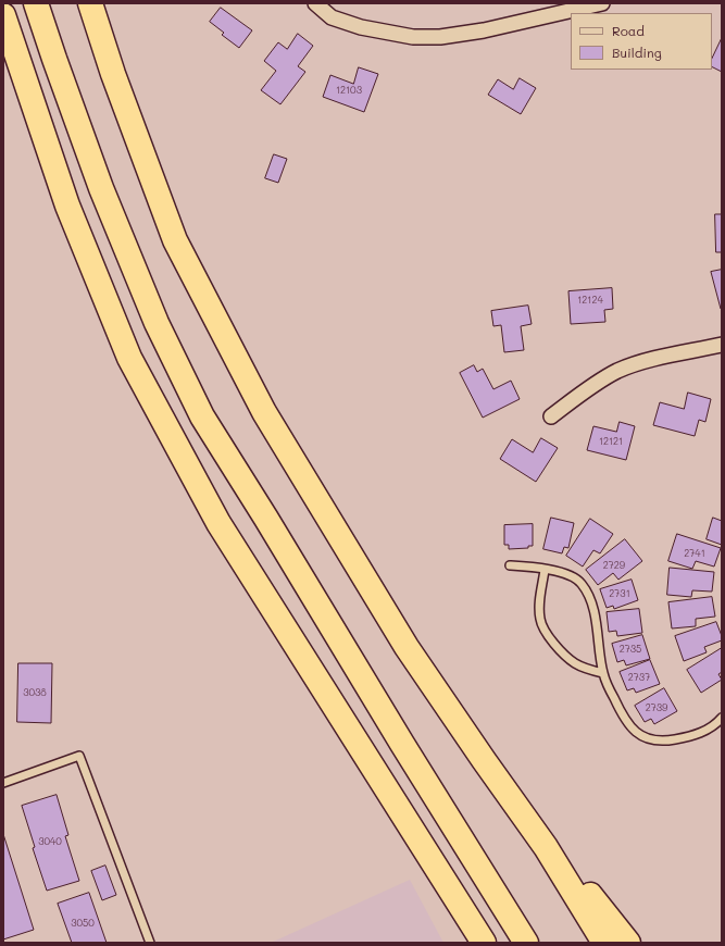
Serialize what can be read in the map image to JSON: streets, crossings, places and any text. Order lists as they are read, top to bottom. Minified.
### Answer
{"house_numbers":["12103","12124","12121","2741","2729","2731","2735","2737","3038","2739","3040","3050"],"legend":["Road","Building"]}
